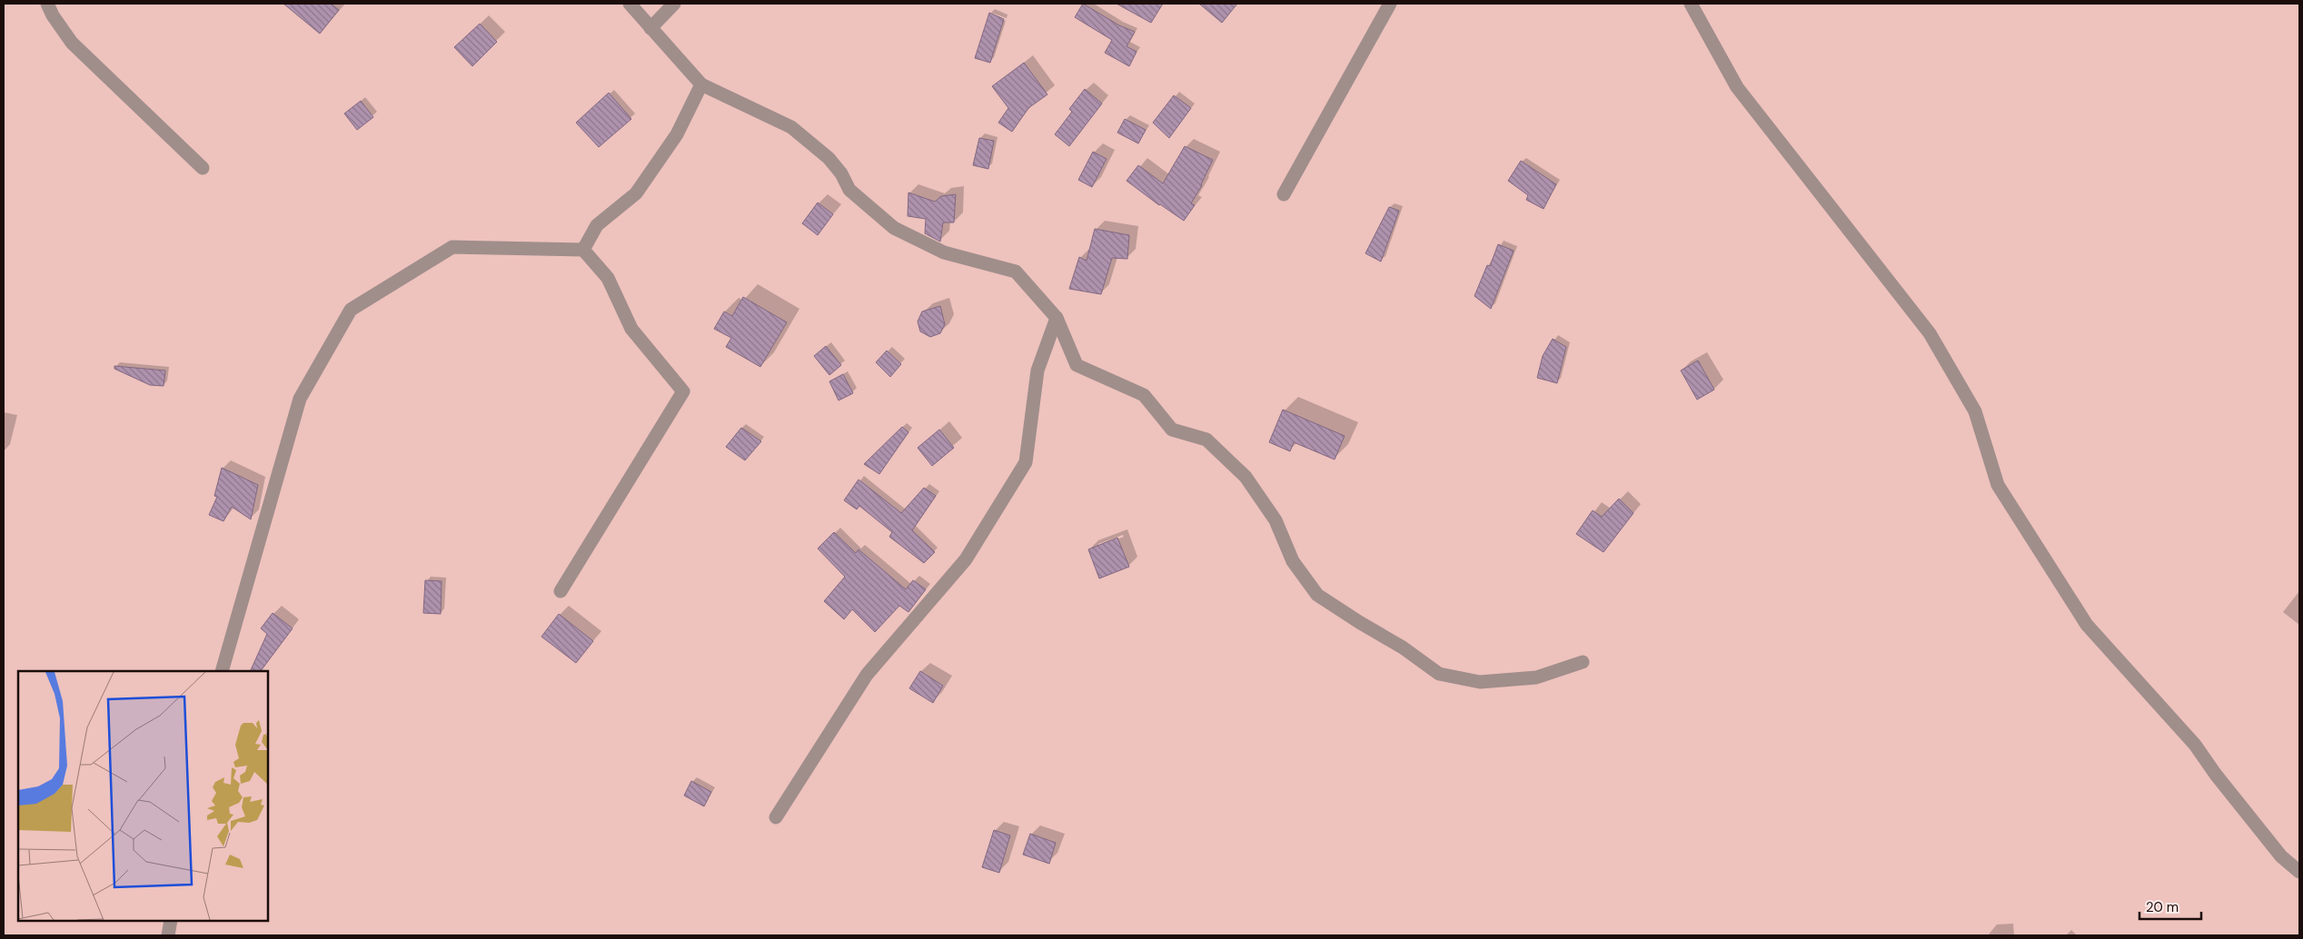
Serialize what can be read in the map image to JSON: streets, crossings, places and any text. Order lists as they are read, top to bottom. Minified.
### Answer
{"scale_bar":"20 m"}
